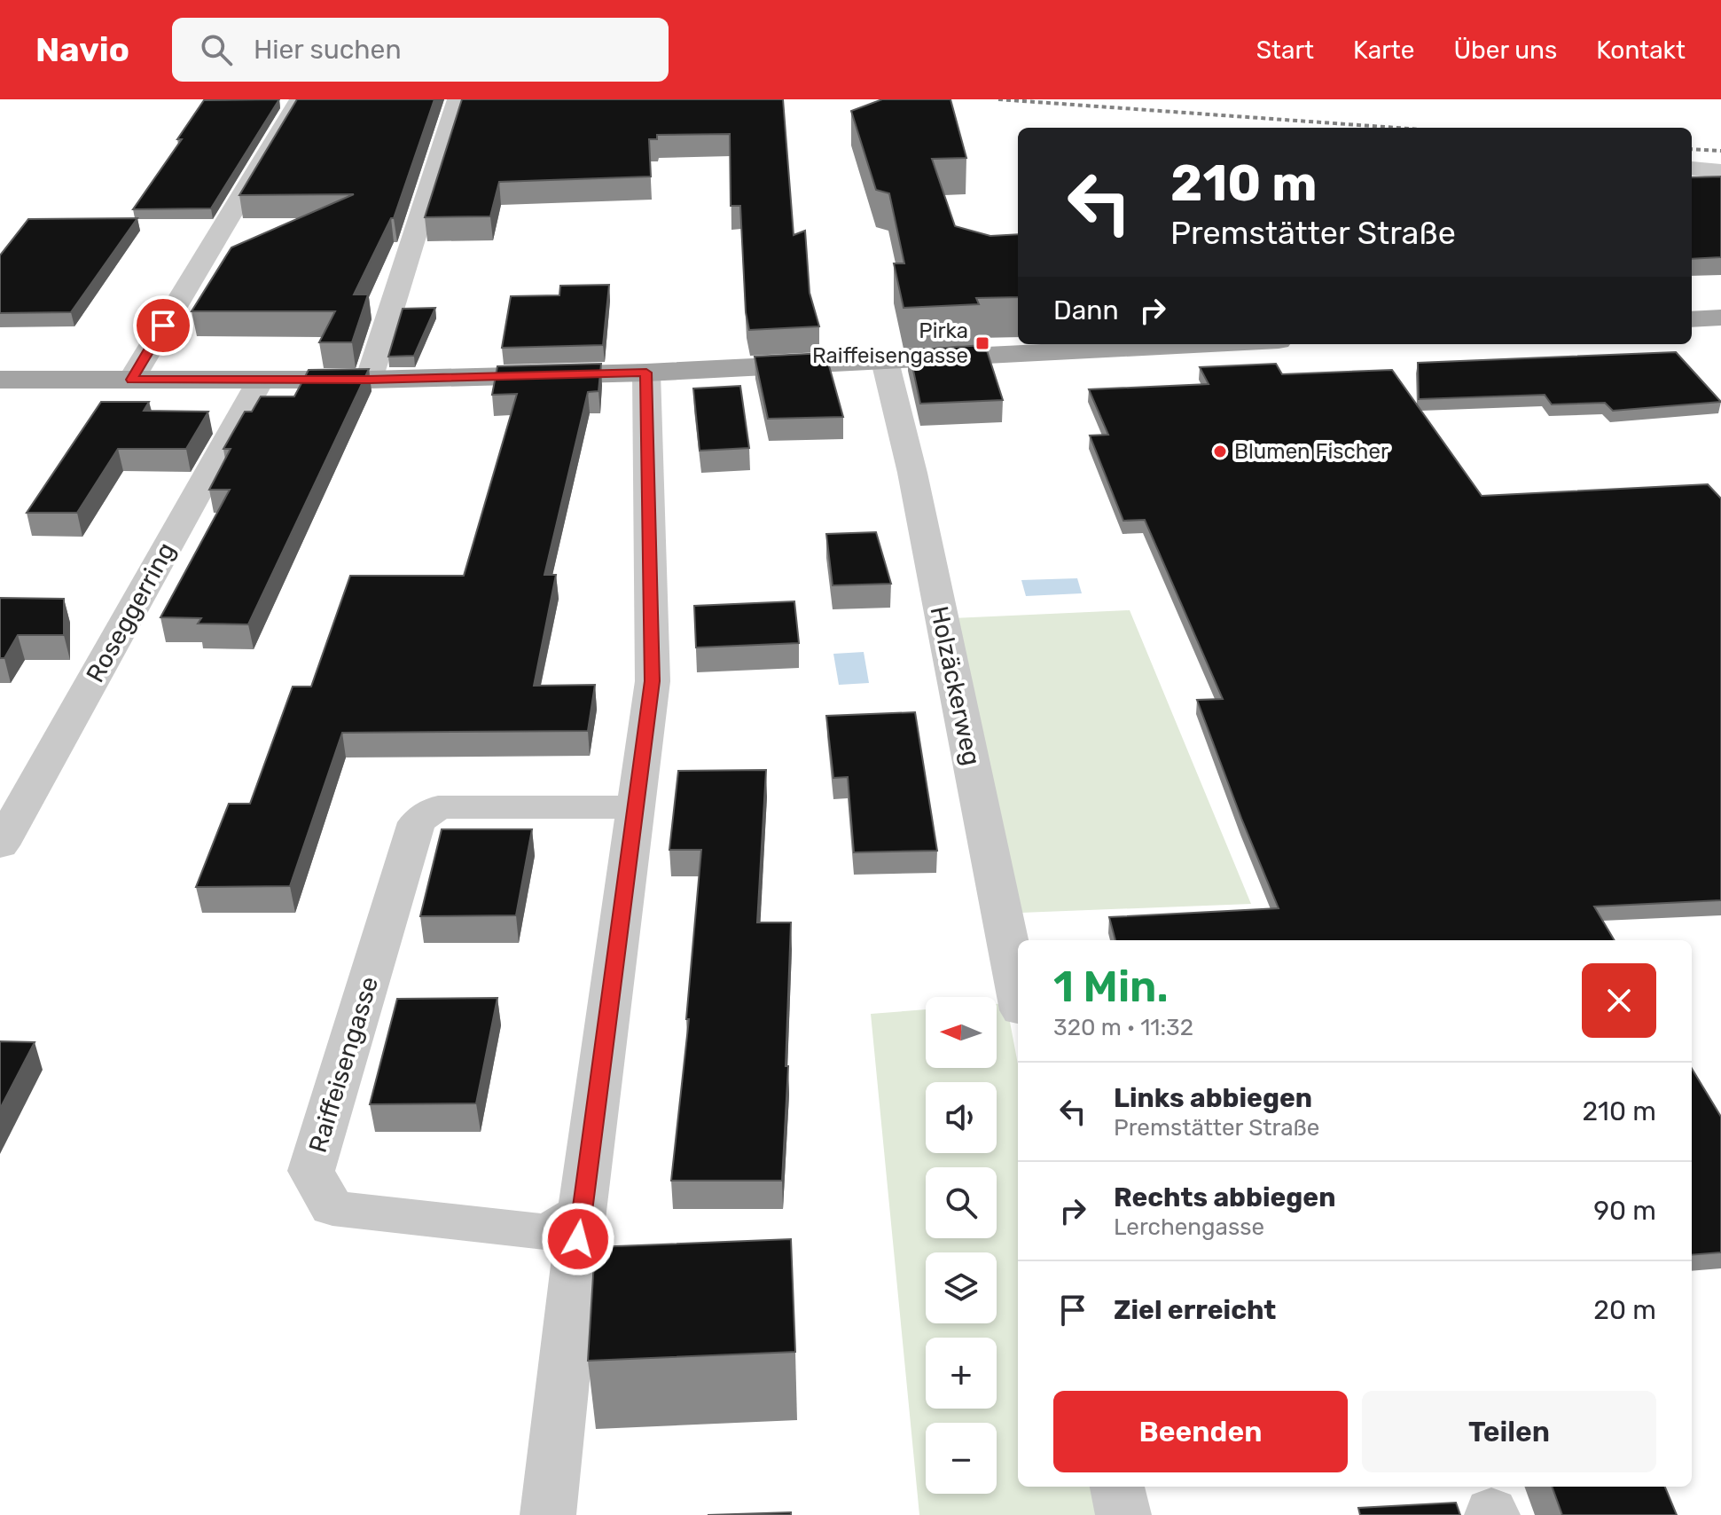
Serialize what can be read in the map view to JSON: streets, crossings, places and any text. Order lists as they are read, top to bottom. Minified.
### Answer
{"streets":{"street":["Roseggerring","Holzäckerweg","Raiffeisengasse"]},"places":{"transit":["Pirka Raiffeisengasse"],"other":["Blumen Fischer"]},"north":"left","page":{"header":"Navio","search":"Hier suchen","nav":["Start","Karte","Über uns","Kontakt"],"turn":["210 m","Premstätter Straße"],"then":"Dann","heading":["1 Min.","320 m · 11:32"],"map_buttons":["+","−"],"list":[{"name":"Links abbiegen","note":"Premstätter Straße","value":"210 m"},{"name":"Rechts abbiegen","note":"Lerchengasse","value":"90 m"},{"name":"Ziel erreicht","value":"20 m"}],"buttons":["Beenden","Teilen"]}}
